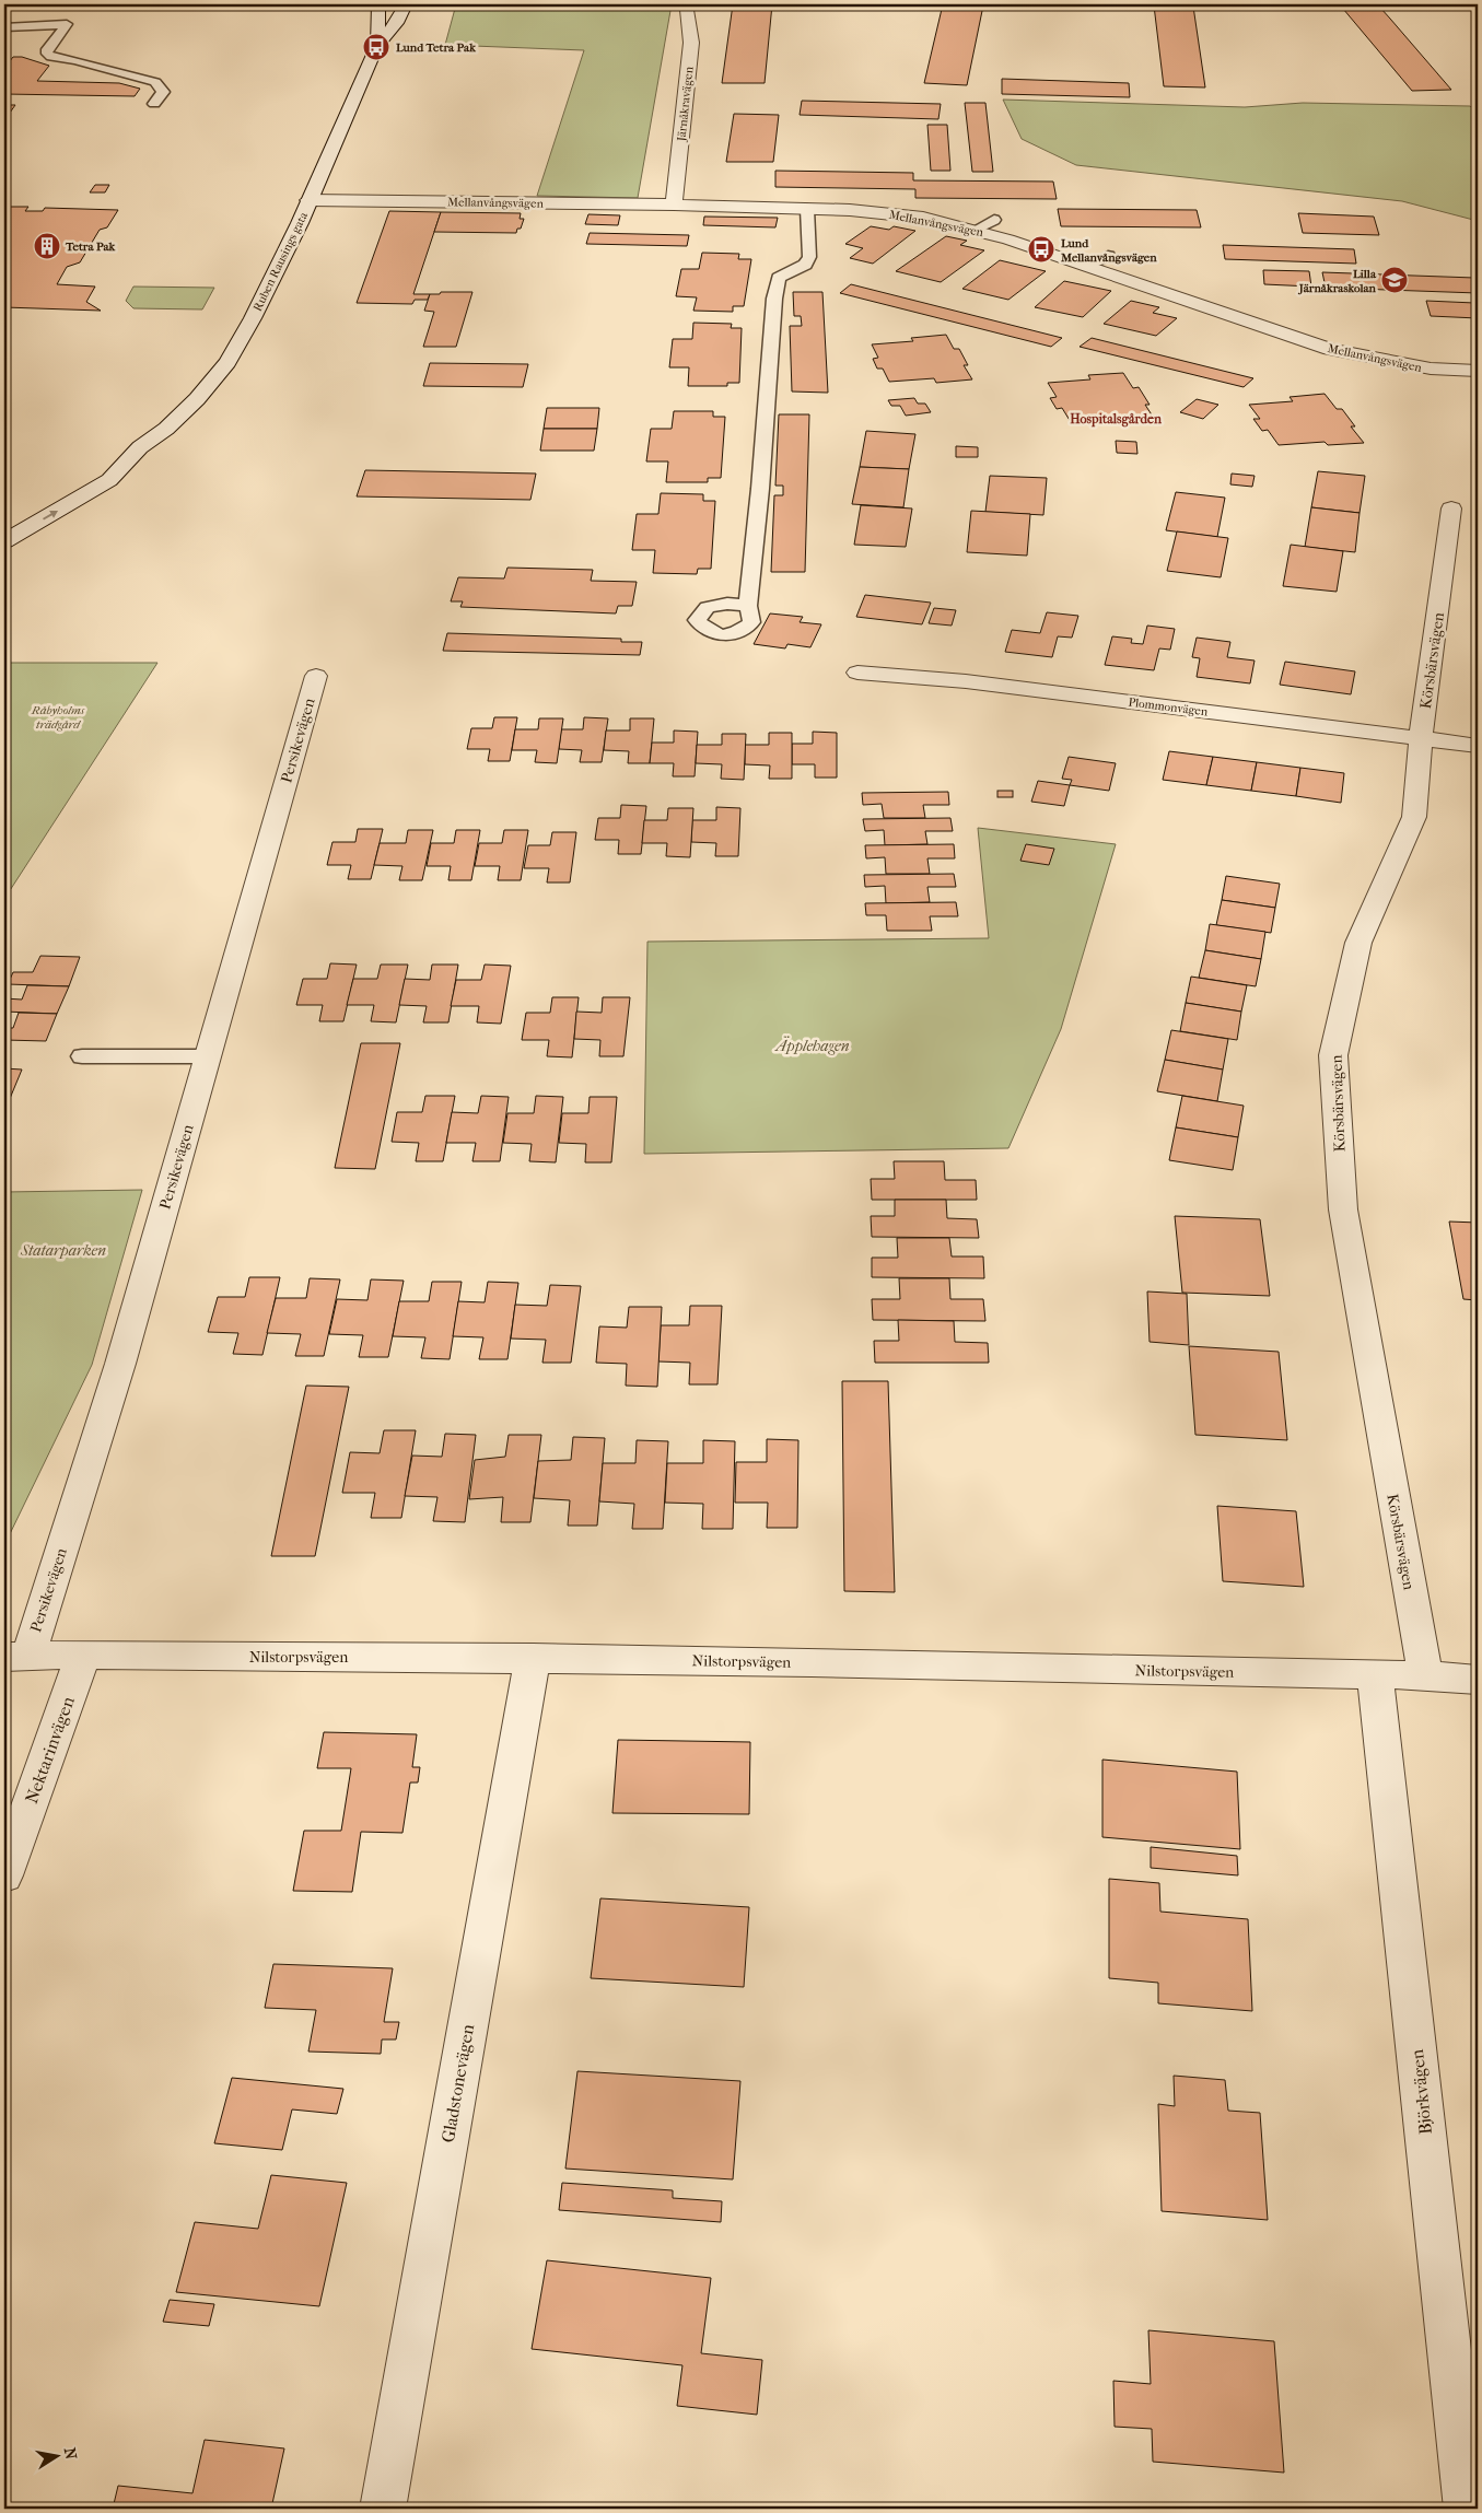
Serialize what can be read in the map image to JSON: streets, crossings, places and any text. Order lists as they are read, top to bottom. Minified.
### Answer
{"streets":{"street":["Järnåkravägen","Mellanvångsvägen","Ruben Rausings gata","Körsbärsvägen","Plommonvägen","Persikevägen","Nilstorpsvägen","Nektarinvägen","Gladstonevägen","Björkvägen"]},"crossings":[["Järnåkravägen","Mellanvångsvägen"],["Mellanvångsvägen","Ruben Rausings gata"],["Körsbärsvägen","Plommonvägen"],["Körsbärsvägen","Nilstorpsvägen"],["Persikevägen","Nilstorpsvägen"],["Nilstorpsvägen","Nektarinvägen"],["Nilstorpsvägen","Gladstonevägen"],["Nilstorpsvägen","Björkvägen"]],"districts":["Hospitalsgården"],"parks":["Råbyholms trädgård","Äpplehagen","Statarparken"],"places":{"bus stop":["Lund Tetra Pak","Lund Mellanvångsvägen"],"building":["Tetra Pak"],"school or university":["Lilla Järnåkraskolan"]},"north":"right"}
